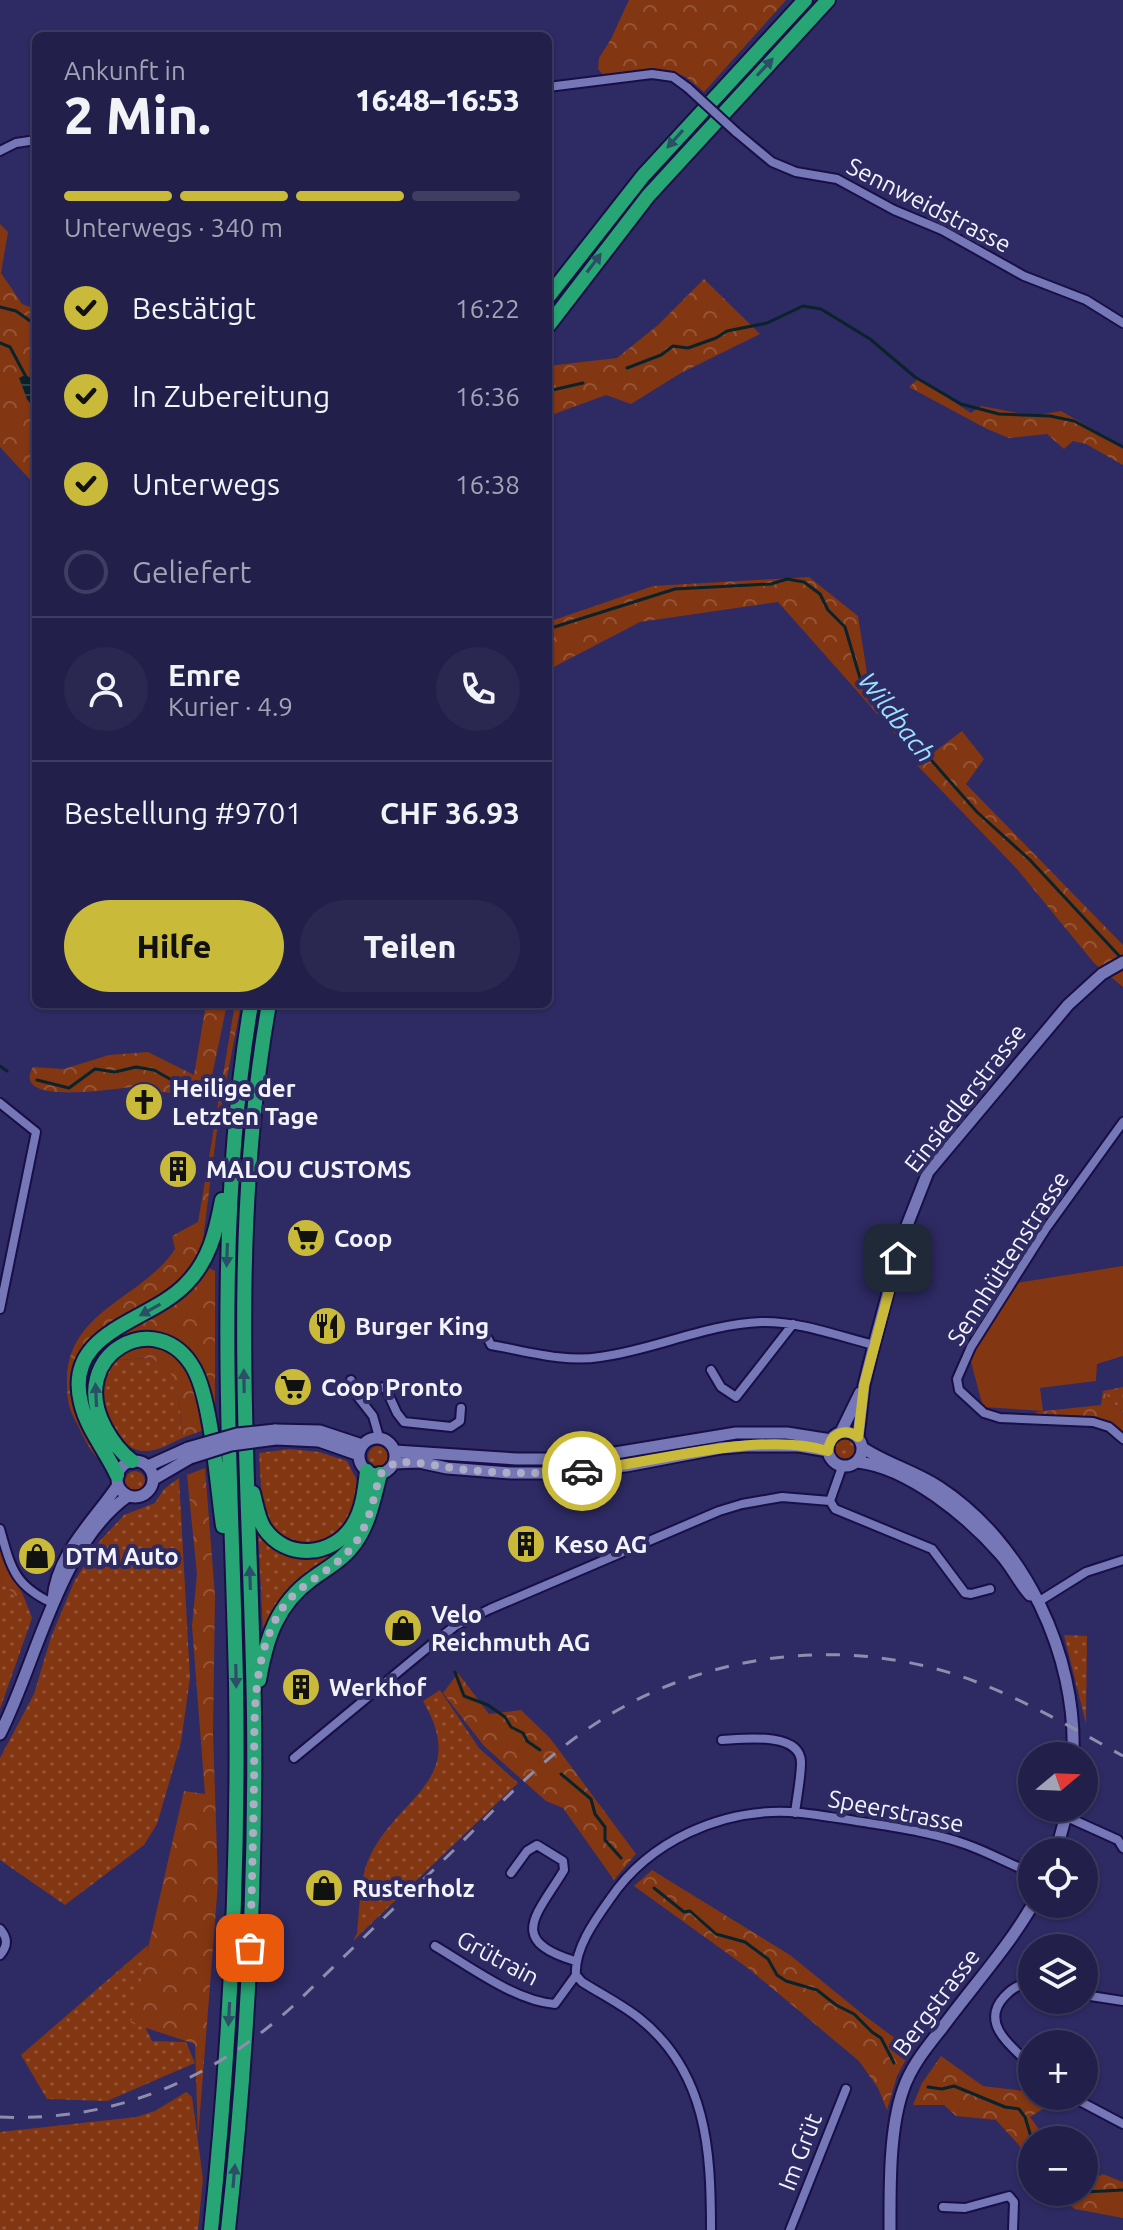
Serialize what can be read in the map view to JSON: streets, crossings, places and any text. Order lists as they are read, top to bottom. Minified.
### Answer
{"streets":{"main road":["Einsiedlerstrasse","Bergstrasse"],"street":["Sennweidstrasse","Sennhüttenstrasse","Speerstrasse","Grütrain","Im Grüt"]},"water":["Wildbach"],"places":{"church":["Heilige der Letzten Tage"],"building":["MALOU CUSTOMS","Keso AG","Werkhof"],"supermarket":["Coop","Coop Pronto"],"restaurant":["Burger King"],"shop":["DTM Auto","Velo Reichmuth AG","Rusterholz"]},"north":"right","page":{"heading":["2 Min.","Ankunft in","16:48–16:53"],"panel":["Emre","Kurier · 4.9","Bestellung #9701","CHF 36.93"],"bar":"Unterwegs · 340 m","list":[["Bestätigt","16:22"],["In Zubereitung","16:36"],["Unterwegs","16:38"],"Geliefert"],"buttons":["Hilfe","Teilen"],"map_buttons":["+","−"]}}
